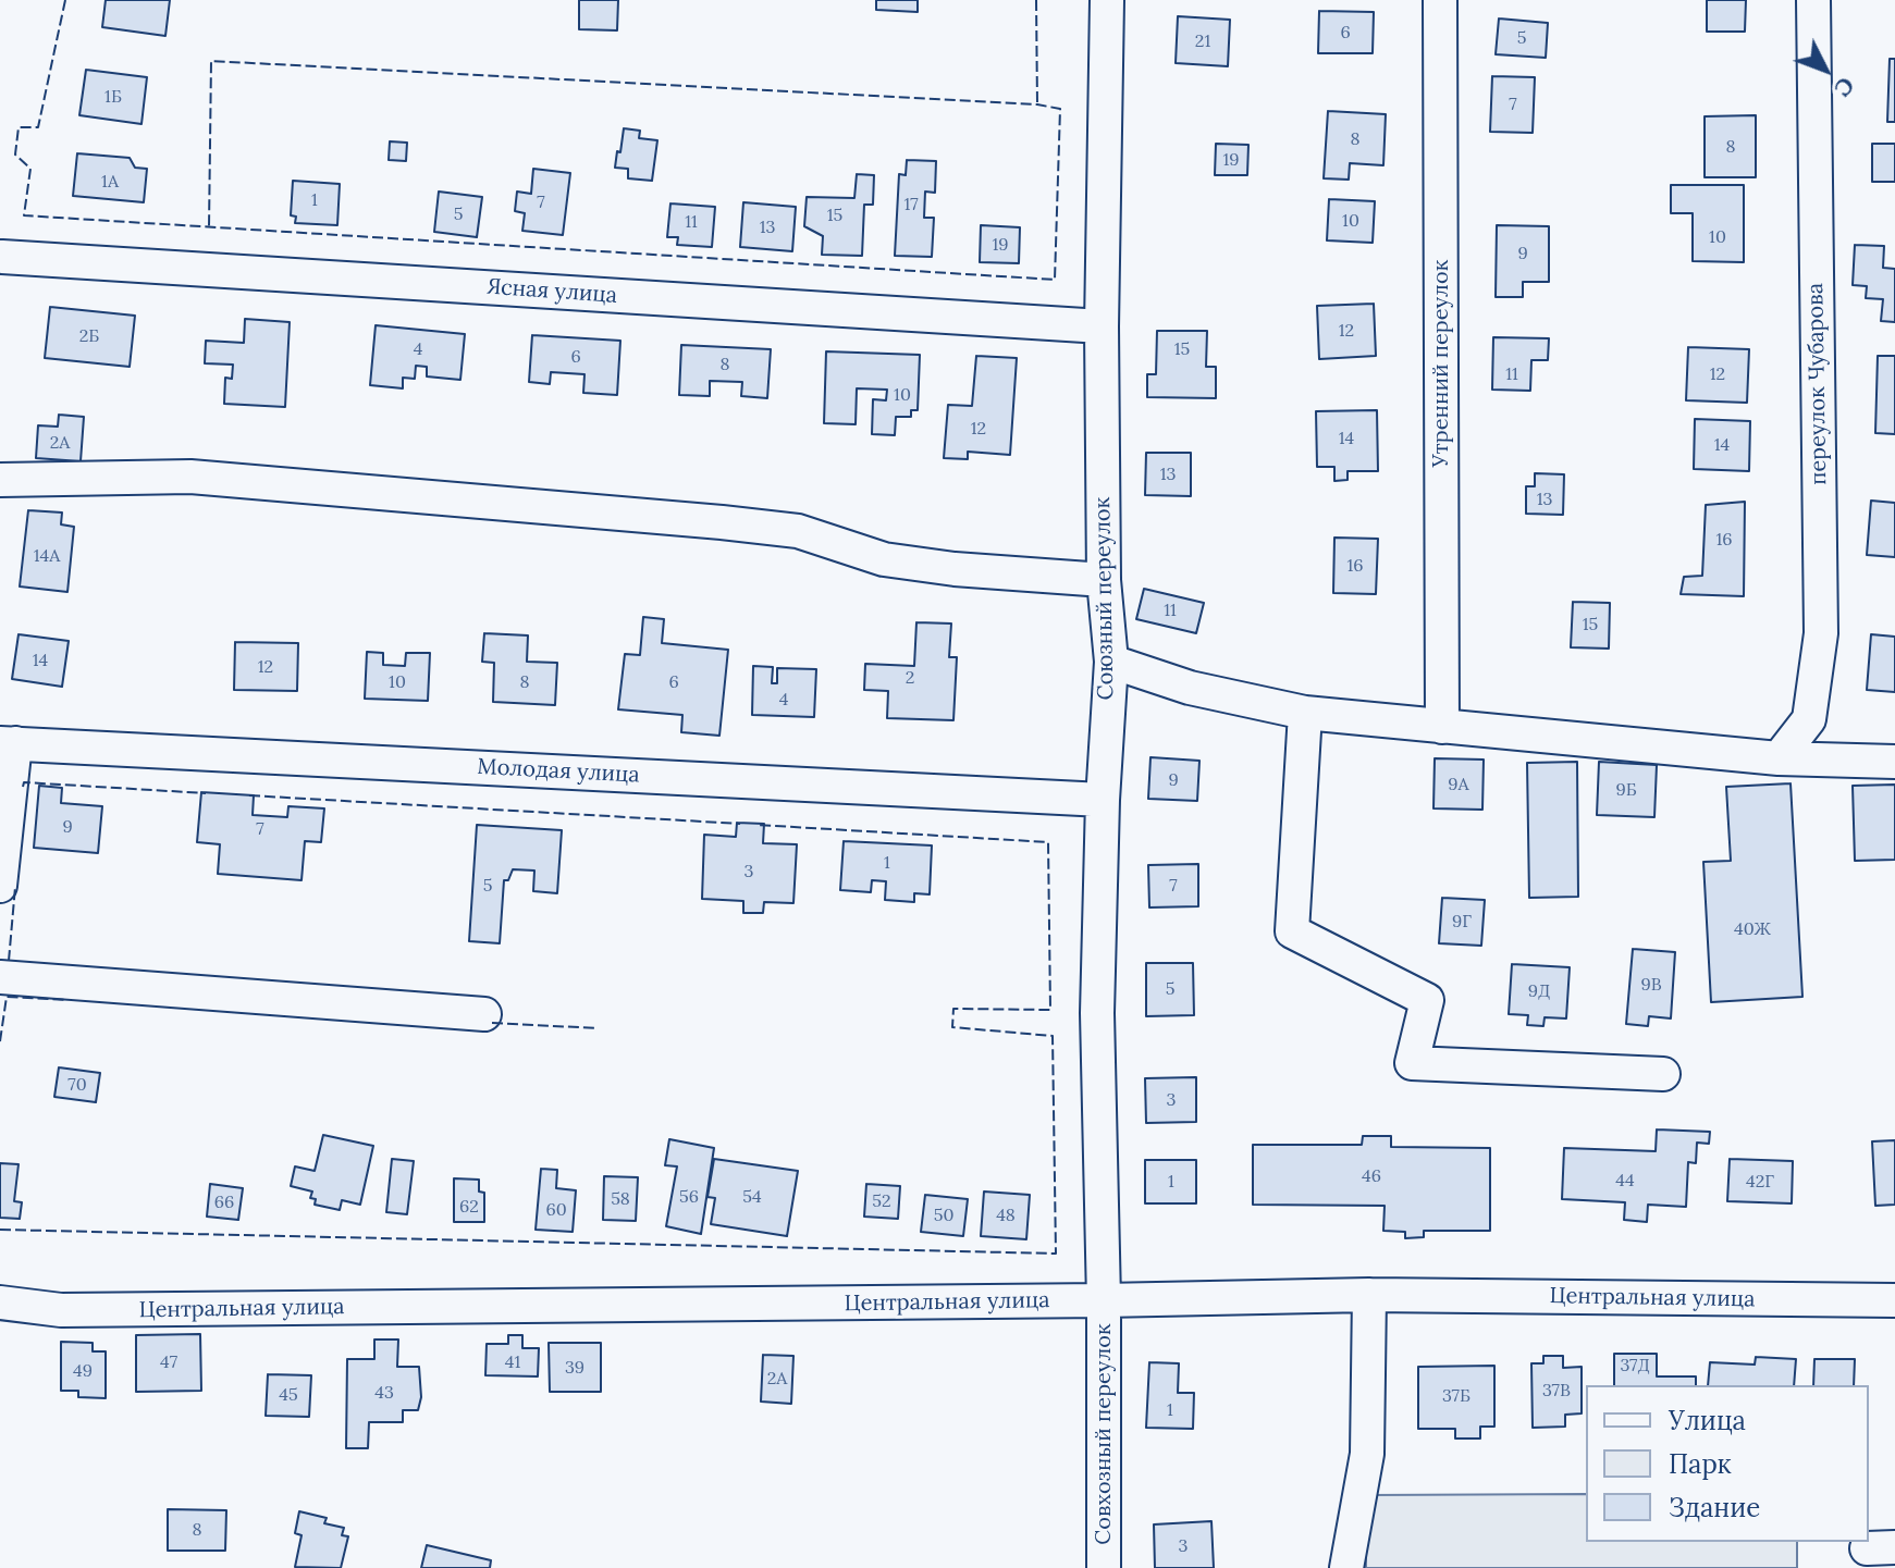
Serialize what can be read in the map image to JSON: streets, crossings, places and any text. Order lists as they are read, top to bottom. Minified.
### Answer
{"streets":{"street":["Ясная улица","Утренний переулок","переулок Чубарова","Союзный переулок","Молодая улица","Центральная улица","Совхозный переулок"]},"crossings":[["Ясная улица","Союзный переулок"],["Союзный переулок","Молодая улица"],["Союзный переулок","Центральная улица"],["Союзный переулок","Совхозный переулок"],["Центральная улица","Совхозный переулок"]],"house_numbers":["6","5","21","1Б","7","8","8","19","1А","1","7","17","5","15","10","11","13","10","19","9","12","2Б","4","15","6","8","11","12","10","12","14","2А","14","13","13","16","14А","16","11","15","14","12","2","10","8","6","4","9","9А","9Б","9","7","1","3","5","7","9Г","40Ж","9В","5","9Д","70","3","46","44","1","42Г","56","54","58","52","66","62","60","50","48","47","41","37Д","39","49","2А","37В","43","45","37Б","1","8","3"],"legend":["Улица","Парк","Здание"],"north":"bottom right"}
